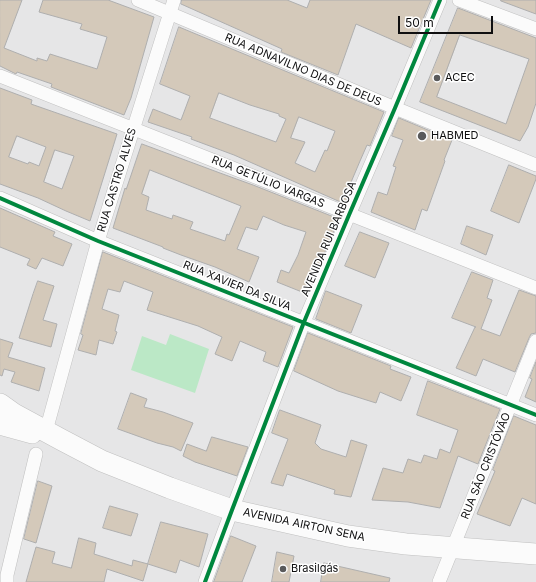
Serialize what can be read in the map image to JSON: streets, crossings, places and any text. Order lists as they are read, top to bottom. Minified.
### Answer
{"streets":{"main road":["AVENIDA AIRTON SENA"],"street":["RUA ADNAVILNO DIAS DE DEUS","RUA CASTRO ALVES","RUA GETÚLIO VARGAS","AVENIDA RUI BARBOSA","RUA XAVIER DA SILVA","RUA SÃO CRISTÓVÃO"]},"crossings":[["RUA ADNAVILNO DIAS DE DEUS","RUA CASTRO ALVES"],["RUA ADNAVILNO DIAS DE DEUS","AVENIDA RUI BARBOSA"],["RUA CASTRO ALVES","RUA GETÚLIO VARGAS"],["RUA CASTRO ALVES","RUA XAVIER DA SILVA"],["RUA CASTRO ALVES","AVENIDA AIRTON SENA"],["RUA GETÚLIO VARGAS","AVENIDA RUI BARBOSA"],["AVENIDA RUI BARBOSA","RUA XAVIER DA SILVA"],["AVENIDA RUI BARBOSA","AVENIDA AIRTON SENA"],["RUA XAVIER DA SILVA","RUA SÃO CRISTÓVÃO"],["RUA SÃO CRISTÓVÃO","AVENIDA AIRTON SENA"]],"places":["ACEC","HABMED","Brasilgás"],"scale_bar":"50 m"}
